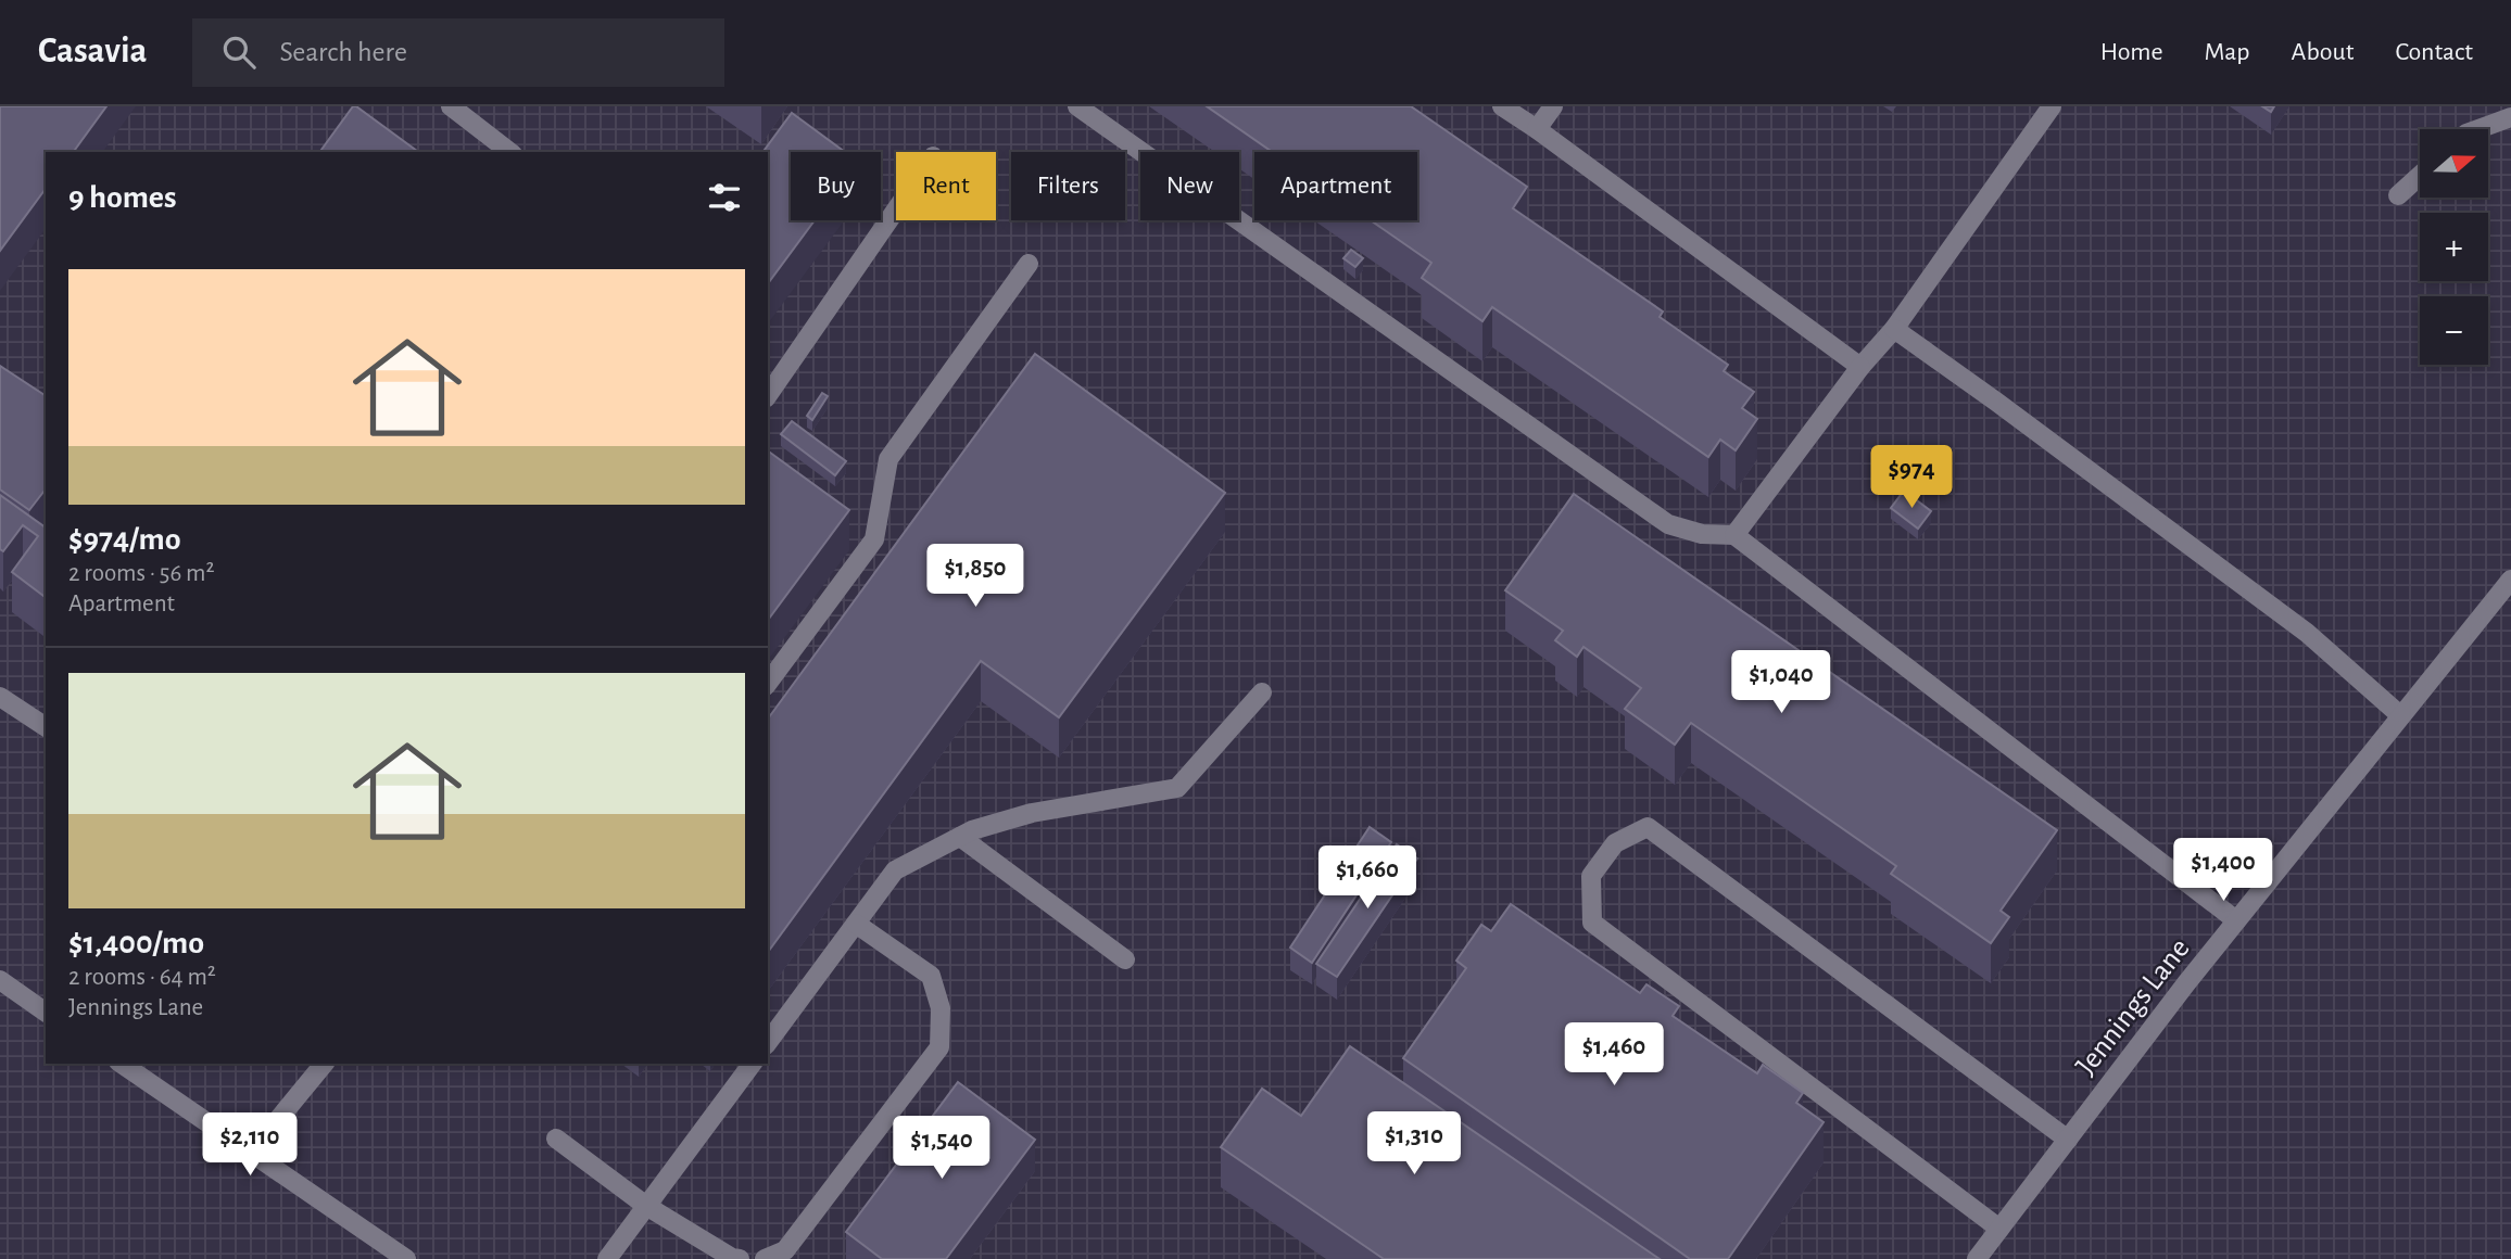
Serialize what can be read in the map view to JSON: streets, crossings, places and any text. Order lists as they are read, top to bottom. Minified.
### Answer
{"streets":{"street":["Jennings Lane"]},"north":"right","page":{"header":"Casavia","search":"Search here","nav":["Home","Map","About","Contact"],"map_buttons":["+","−"],"chip":["Buy","Rent","Filters","New","Apartment"],"heading":"9 homes","list":[{"name":"$974/mo","note":"2 rooms · 56 m² · Apartment"},{"name":"$1,400/mo","note":"2 rooms · 64 m² · Jennings Lane"}],"price":["$974","$1,850","$1,040","$1,400","$1,660","$1,460","$1,310","$2,110","$1,540"]}}
